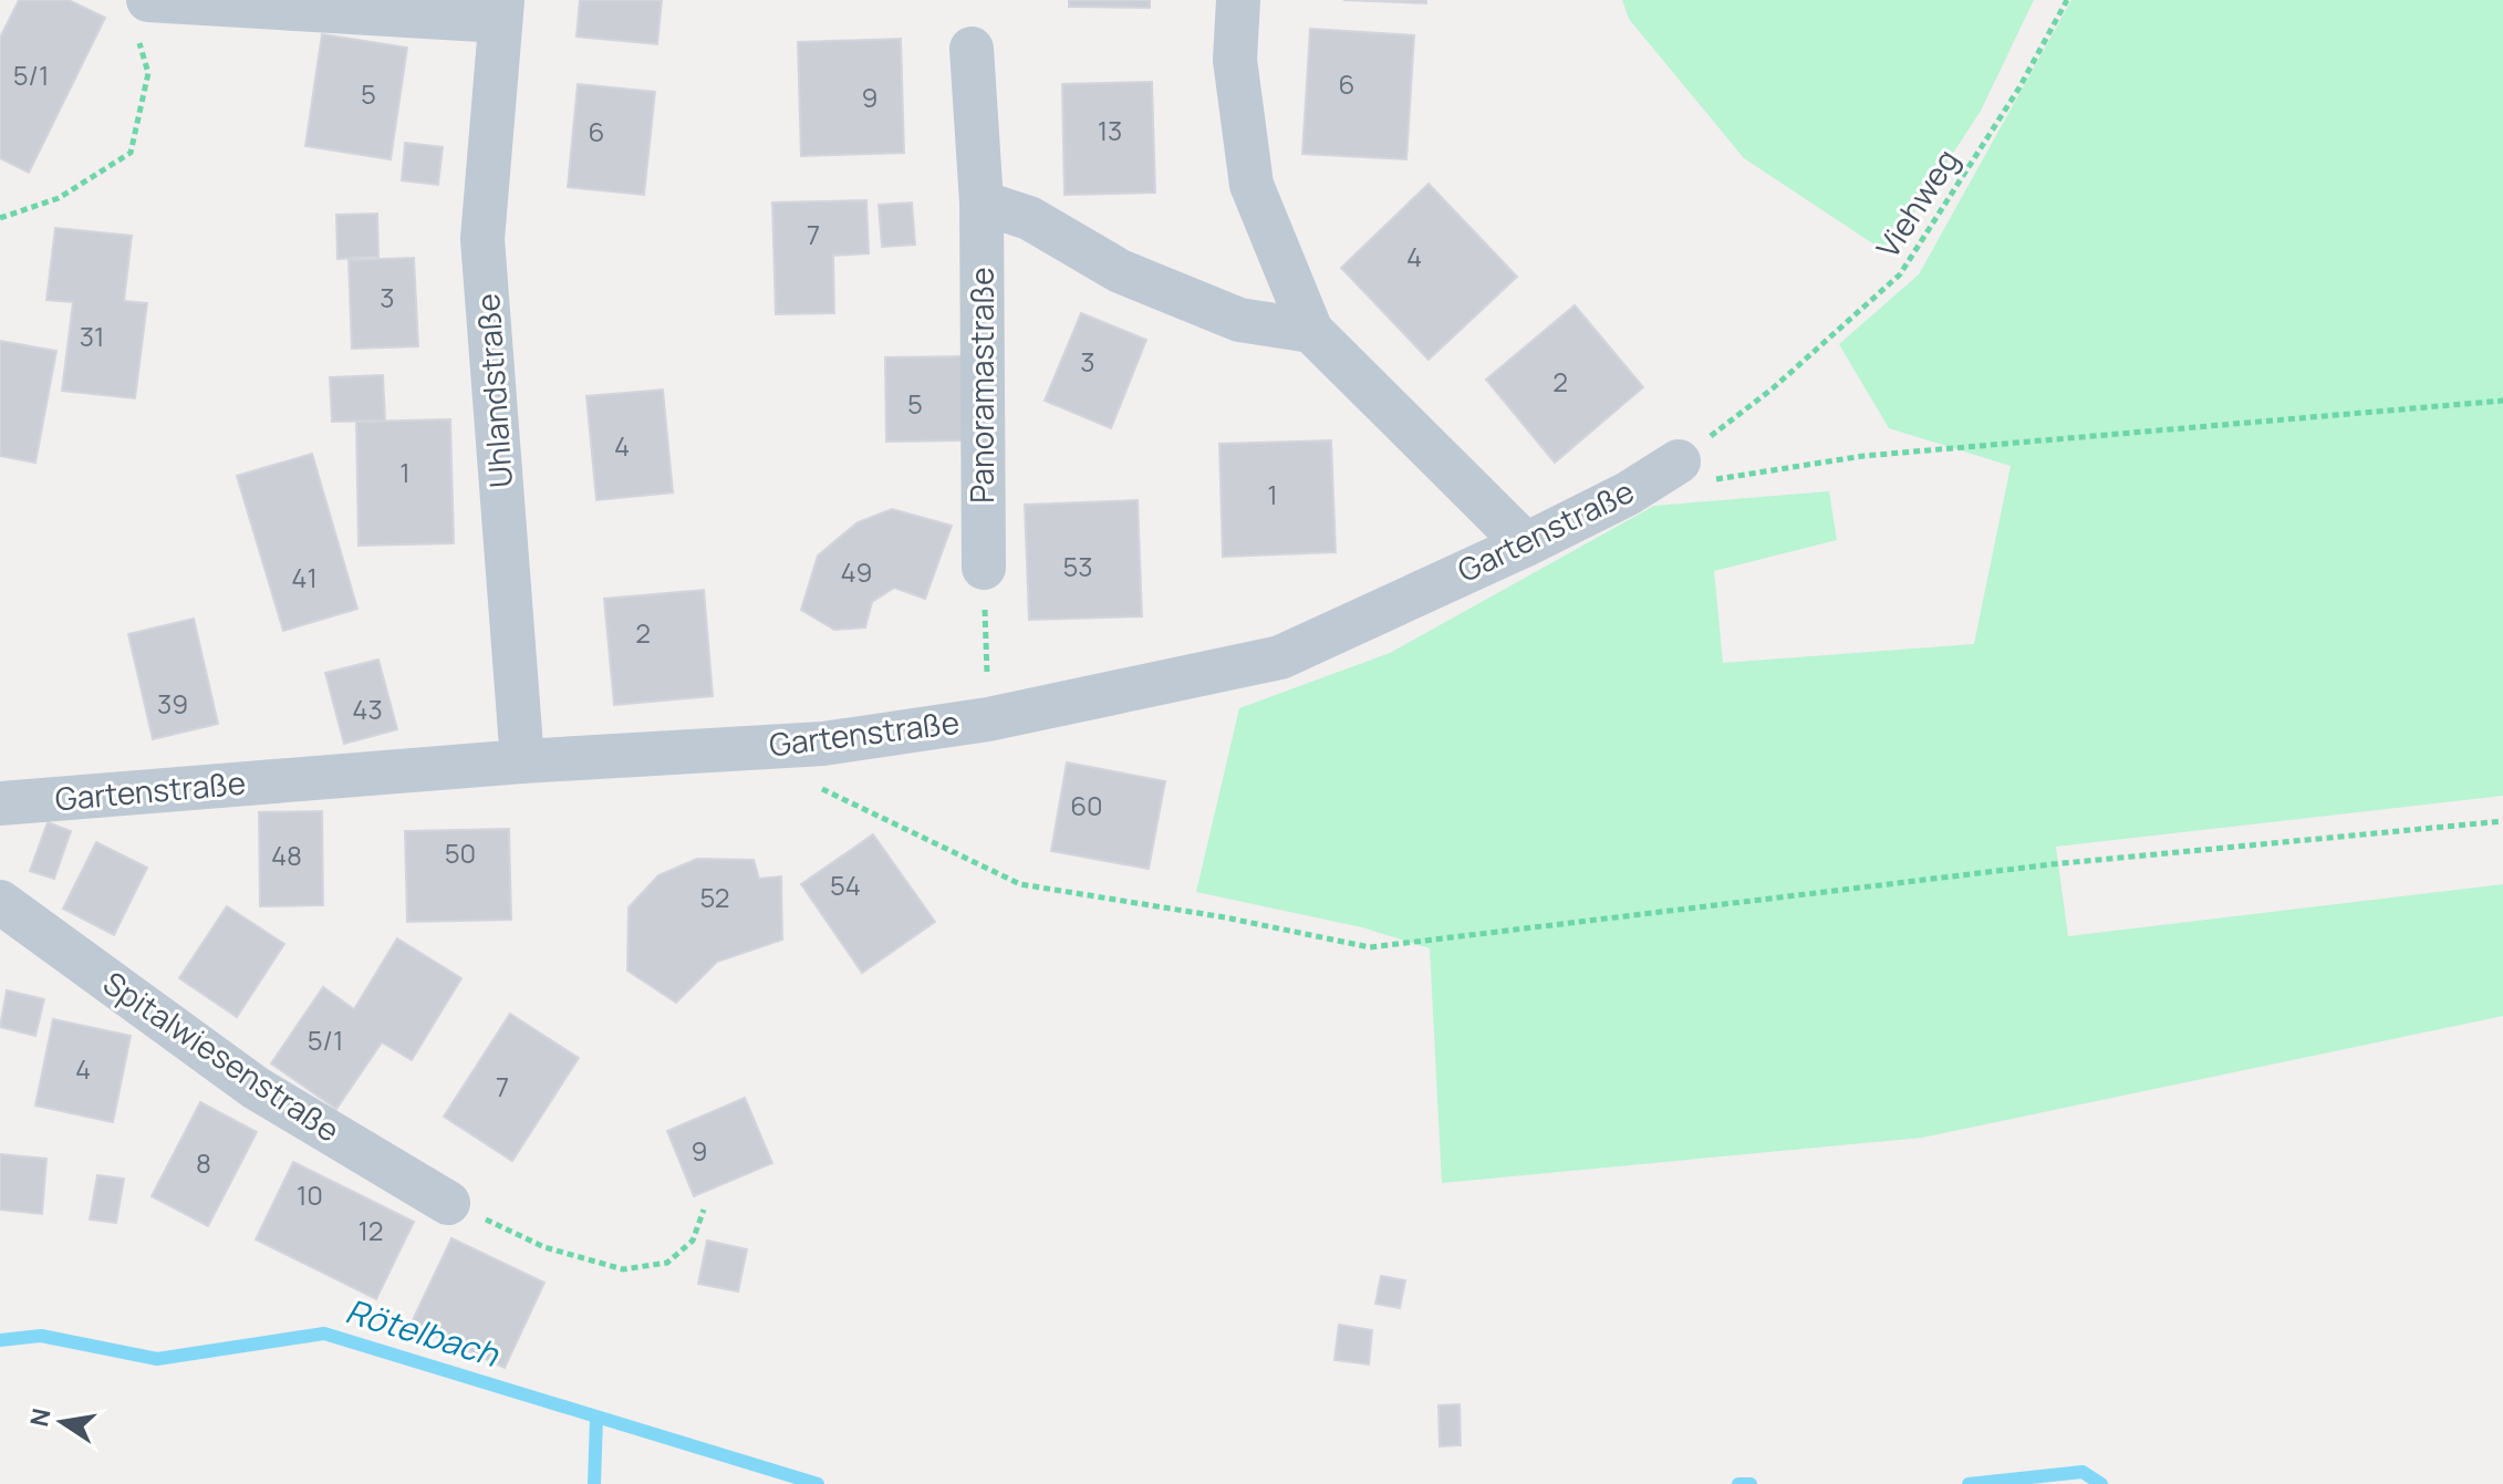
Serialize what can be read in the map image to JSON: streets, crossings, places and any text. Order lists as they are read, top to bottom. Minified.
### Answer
{"streets":{"street":["Panoramastraße","Uhlandstraße","Gartenstraße","Spitalwiesenstraße"],"path":["Viehweg"]},"crossings":[["Viehweg","Gartenstraße"],["Uhlandstraße","Gartenstraße"]],"water":["Rötelbach"],"house_numbers":["5/1","6","5","9","13","6","7","4","3","31","3","2","5","4","1","1","53","49","41","2","39","43","60","50","48","54","52","5/1","4","7","9","8","10","12"],"north":"left"}
